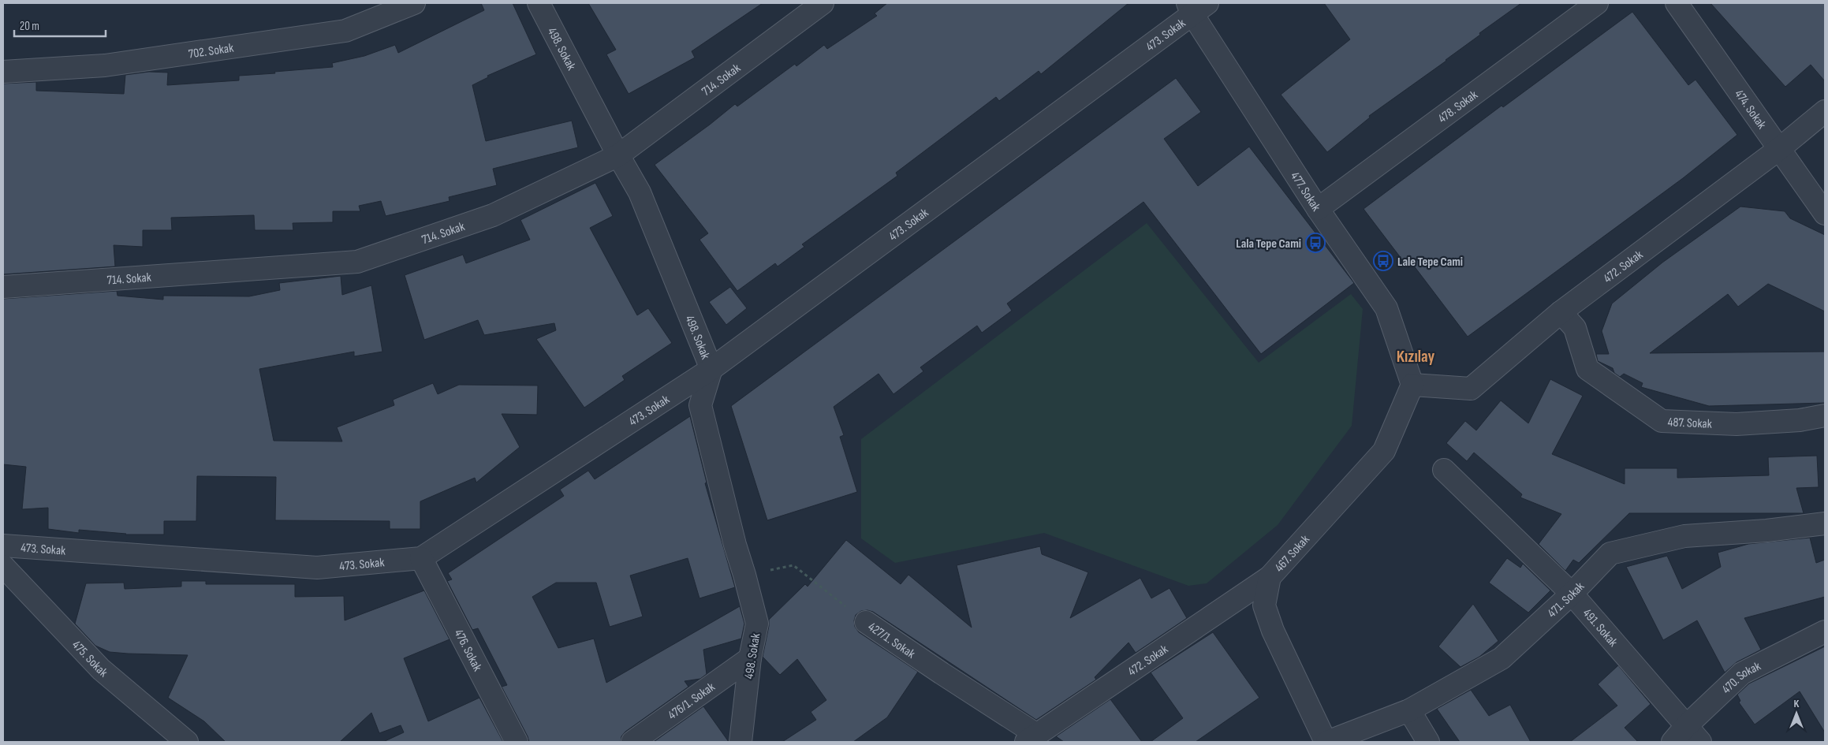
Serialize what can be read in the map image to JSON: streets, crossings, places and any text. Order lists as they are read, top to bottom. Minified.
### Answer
{"streets":{"street":["473. Sokak","498. Sokak","702. Sokak","714. Sokak","478. Sokak","474. Sokak","477. Sokak","472. Sokak","487. Sokak","467. Sokak","471. Sokak","491. Sokak","427/1. Sokak","476. Sokak","475. Sokak","470. Sokak","476/1. Sokak"]},"crossings":[["473. Sokak","498. Sokak"],["473. Sokak","477. Sokak"],["473. Sokak","476. Sokak"],["498. Sokak","714. Sokak"],["498. Sokak","427/1. Sokak"],["498. Sokak","476/1. Sokak"],["478. Sokak","477. Sokak"],["474. Sokak","472. Sokak"],["477. Sokak","472. Sokak"],["477. Sokak","467. Sokak"],["472. Sokak","487. Sokak"],["472. Sokak","467. Sokak"],["472. Sokak","427/1. Sokak"],["467. Sokak","471. Sokak"],["471. Sokak","491. Sokak"],["491. Sokak","470. Sokak"]],"districts":["Kızılay"],"places":{"bus stop":["Lala Tepe Cami","Lale Tepe Cami"]},"scale_bar":"20 m","north":"top"}
